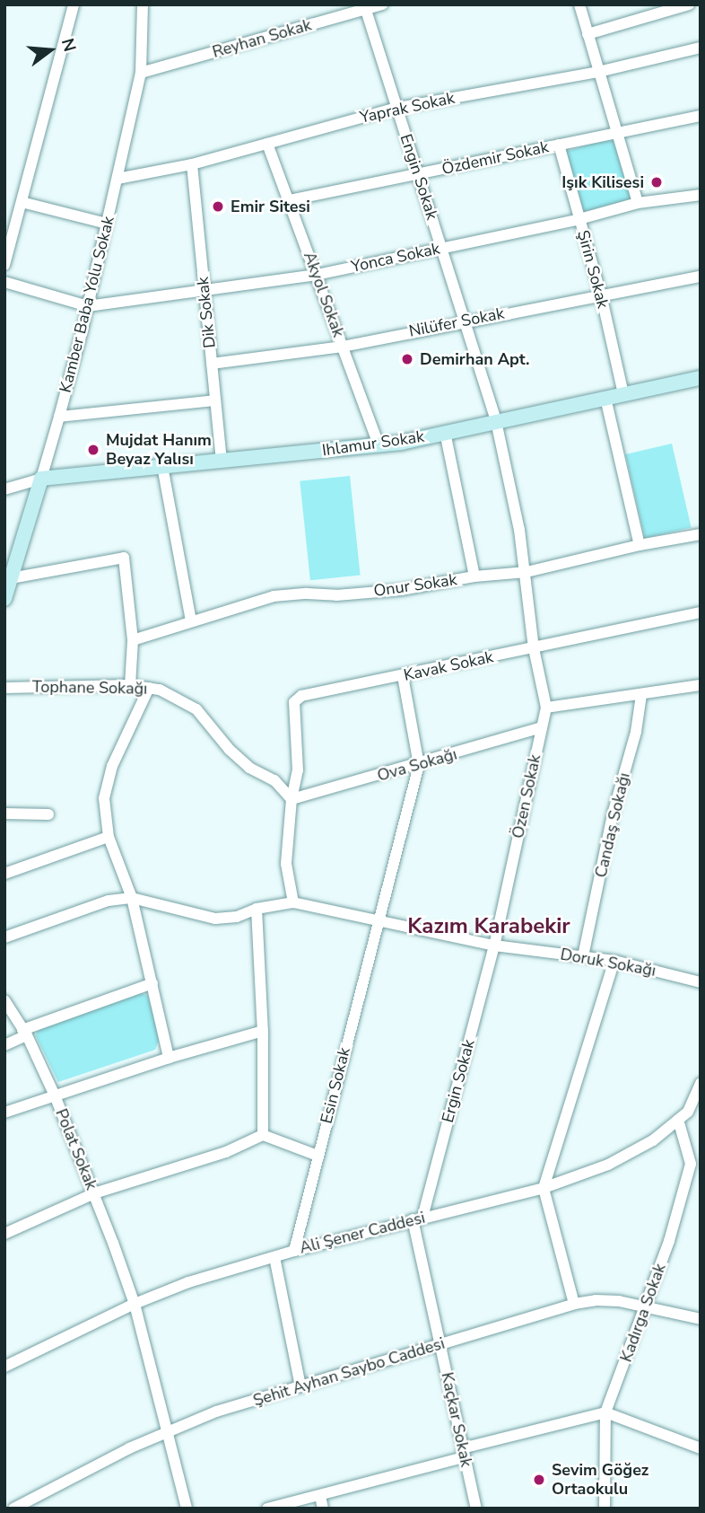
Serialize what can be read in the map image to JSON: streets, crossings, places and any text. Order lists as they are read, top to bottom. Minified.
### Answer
{"streets":{"street":["Reyhan Sokak","Yaprak Sokak","Özdemir Sokak","Engin Sokak","Yonca Sokak","Şirin Sokak","Akyol Sokak","Kamber Baba Yolu Sokak","Dik Sokak","Nilüfer Sokak","Ihlamur Sokak","Onur Sokak","Kavak Sokak","Tophane Sokağı","Ova Sokağı","Özen Sokak","Candaş Sokağı","Doruk Sokağı","Ergin Sokak","Esin Sokak","Polat Sokak","Ali Şener Caddesi","Kadırga Sokak","Şehit Ayhan Saybo Caddesi","Kaçkar Sokak"]},"crossings":[["Reyhan Sokak","Engin Sokak"],["Reyhan Sokak","Kamber Baba Yolu Sokak"],["Yaprak Sokak","Engin Sokak"],["Yaprak Sokak","Akyol Sokak"],["Yaprak Sokak","Kamber Baba Yolu Sokak"],["Yaprak Sokak","Dik Sokak"],["Özdemir Sokak","Engin Sokak"],["Özdemir Sokak","Şirin Sokak"],["Özdemir Sokak","Akyol Sokak"],["Engin Sokak","Yonca Sokak"],["Engin Sokak","Nilüfer Sokak"],["Engin Sokak","Ihlamur Sokak"],["Engin Sokak","Onur Sokak"],["Engin Sokak","Özen Sokak"],["Yonca Sokak","Şirin Sokak"],["Yonca Sokak","Akyol Sokak"],["Yonca Sokak","Kamber Baba Yolu Sokak"],["Yonca Sokak","Dik Sokak"],["Şirin Sokak","Nilüfer Sokak"],["Şirin Sokak","Ihlamur Sokak"],["Akyol Sokak","Nilüfer Sokak"],["Akyol Sokak","Ihlamur Sokak"],["Kamber Baba Yolu Sokak","Ihlamur Sokak"],["Dik Sokak","Nilüfer Sokak"],["Dik Sokak","Ihlamur Sokak"],["Onur Sokak","Özen Sokak"],["Kavak Sokak","Tophane Sokağı"],["Kavak Sokak","Ova Sokağı"],["Kavak Sokak","Özen Sokak"],["Tophane Sokağı","Ova Sokağı"],["Ova Sokağı","Özen Sokak"],["Ova Sokağı","Esin Sokak"],["Özen Sokak","Doruk Sokağı"],["Özen Sokak","Ergin Sokak"],["Candaş Sokağı","Doruk Sokağı"],["Doruk Sokağı","Ergin Sokak"],["Doruk Sokağı","Esin Sokak"],["Ergin Sokak","Ali Şener Caddesi"],["Ergin Sokak","Kaçkar Sokak"],["Esin Sokak","Ali Şener Caddesi"],["Polat Sokak","Ali Şener Caddesi"],["Polat Sokak","Şehit Ayhan Saybo Caddesi"],["Ali Şener Caddesi","Kadırga Sokak"],["Ali Şener Caddesi","Kaçkar Sokak"],["Kadırga Sokak","Şehit Ayhan Saybo Caddesi"],["Şehit Ayhan Saybo Caddesi","Kaçkar Sokak"]],"districts":["Kazım Karabekir"],"places":["Işık Kilisesi","Emir Sitesi","Demirhan Apt.","Mujdat Hanım Beyaz Yalısı","Sevim Göğez Ortaokulu"],"north":"right"}
